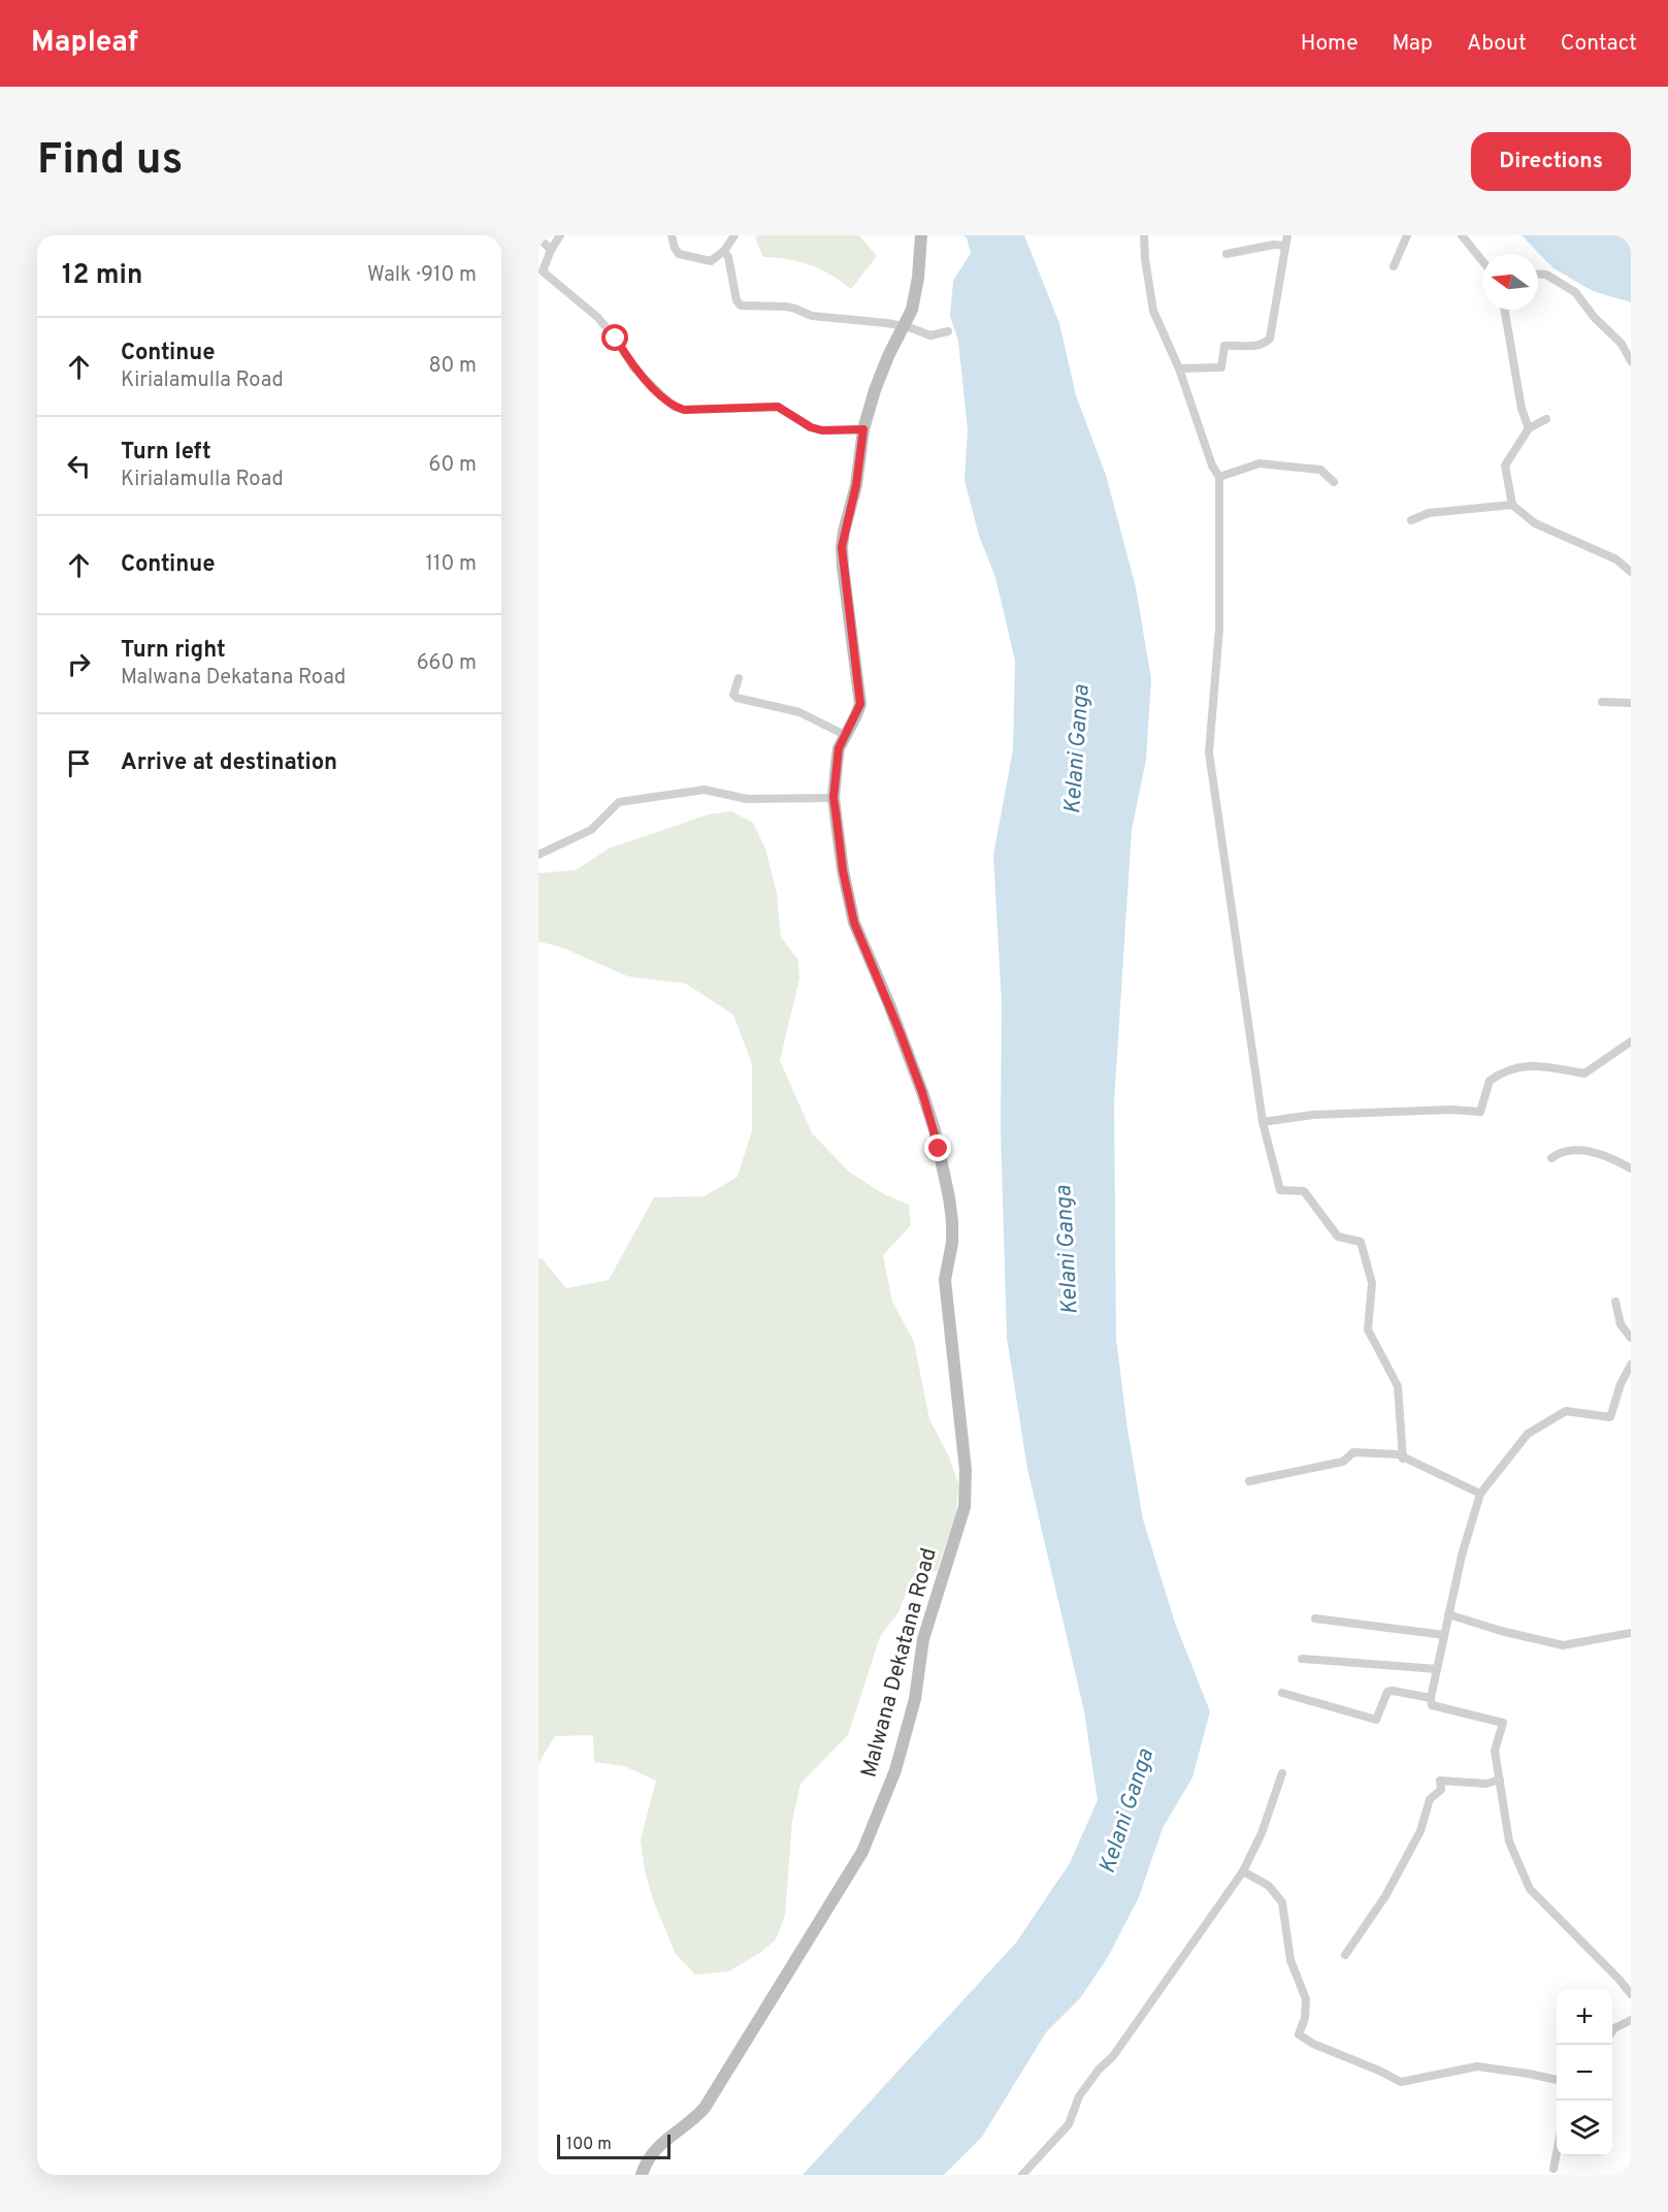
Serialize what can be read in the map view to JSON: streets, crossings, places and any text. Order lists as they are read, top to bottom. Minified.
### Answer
{"streets":{"main road":["Malwana Dekatana Road"]},"water":["Kelani Ganga"],"scale_bar":"100 m","north":"left","page":{"header":"Mapleaf","nav":["Home","Map","About","Contact"],"buttons":"Directions","title":"Find us","heading":["12 min","Walk · 910 m"],"list":[["Continue","Kirialamulla Road","80 m"],["Turn left","Kirialamulla Road","60 m"],["Continue","110 m"],["Turn right","Malwana Dekatana Road","660 m"],"Arrive at destination"],"map_buttons":["+","−"],"scale":"100 m"}}
